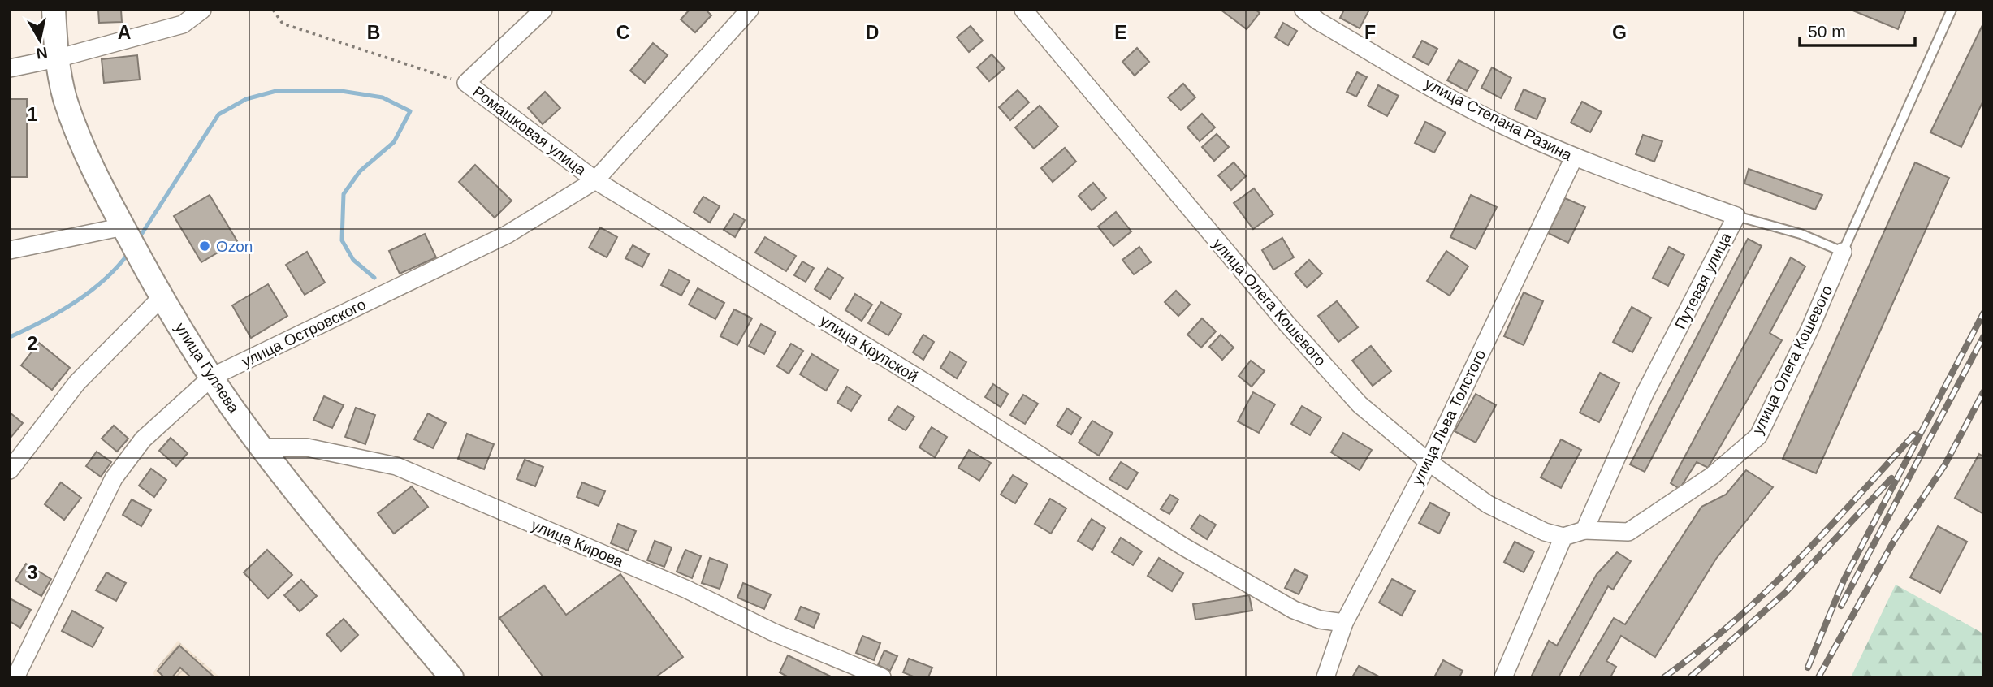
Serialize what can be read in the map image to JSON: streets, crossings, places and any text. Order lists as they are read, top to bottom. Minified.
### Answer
{"streets":{"main road":["улица Гуляева"],"street":["улица Степана Разина","Ромашковая улица","Путевая улица","улица Олега Кошевого","улица Островского","улица Крупской","улица Льва Толстого","улица Кирова"]},"crossings":[["улица Степана Разина","Путевая улица"],["улица Степана Разина","улица Льва Толстого"],["Ромашковая улица","улица Островского"],["Ромашковая улица","улица Крупской"],["Путевая улица","улица Олега Кошевого"],["улица Олега Кошевого","улица Льва Толстого"],["улица Островского","улица Крупской"],["улица Островского","улица Гуляева"],["улица Крупской","улица Льва Толстого"],["улица Гуляева","улица Кирова"]],"places":["Ozon"],"scale_bar":"50 m","north":"bottom","grid":{"columns":["A","B","C","D","E","F","G"],"rows":["1","2","3"]}}
